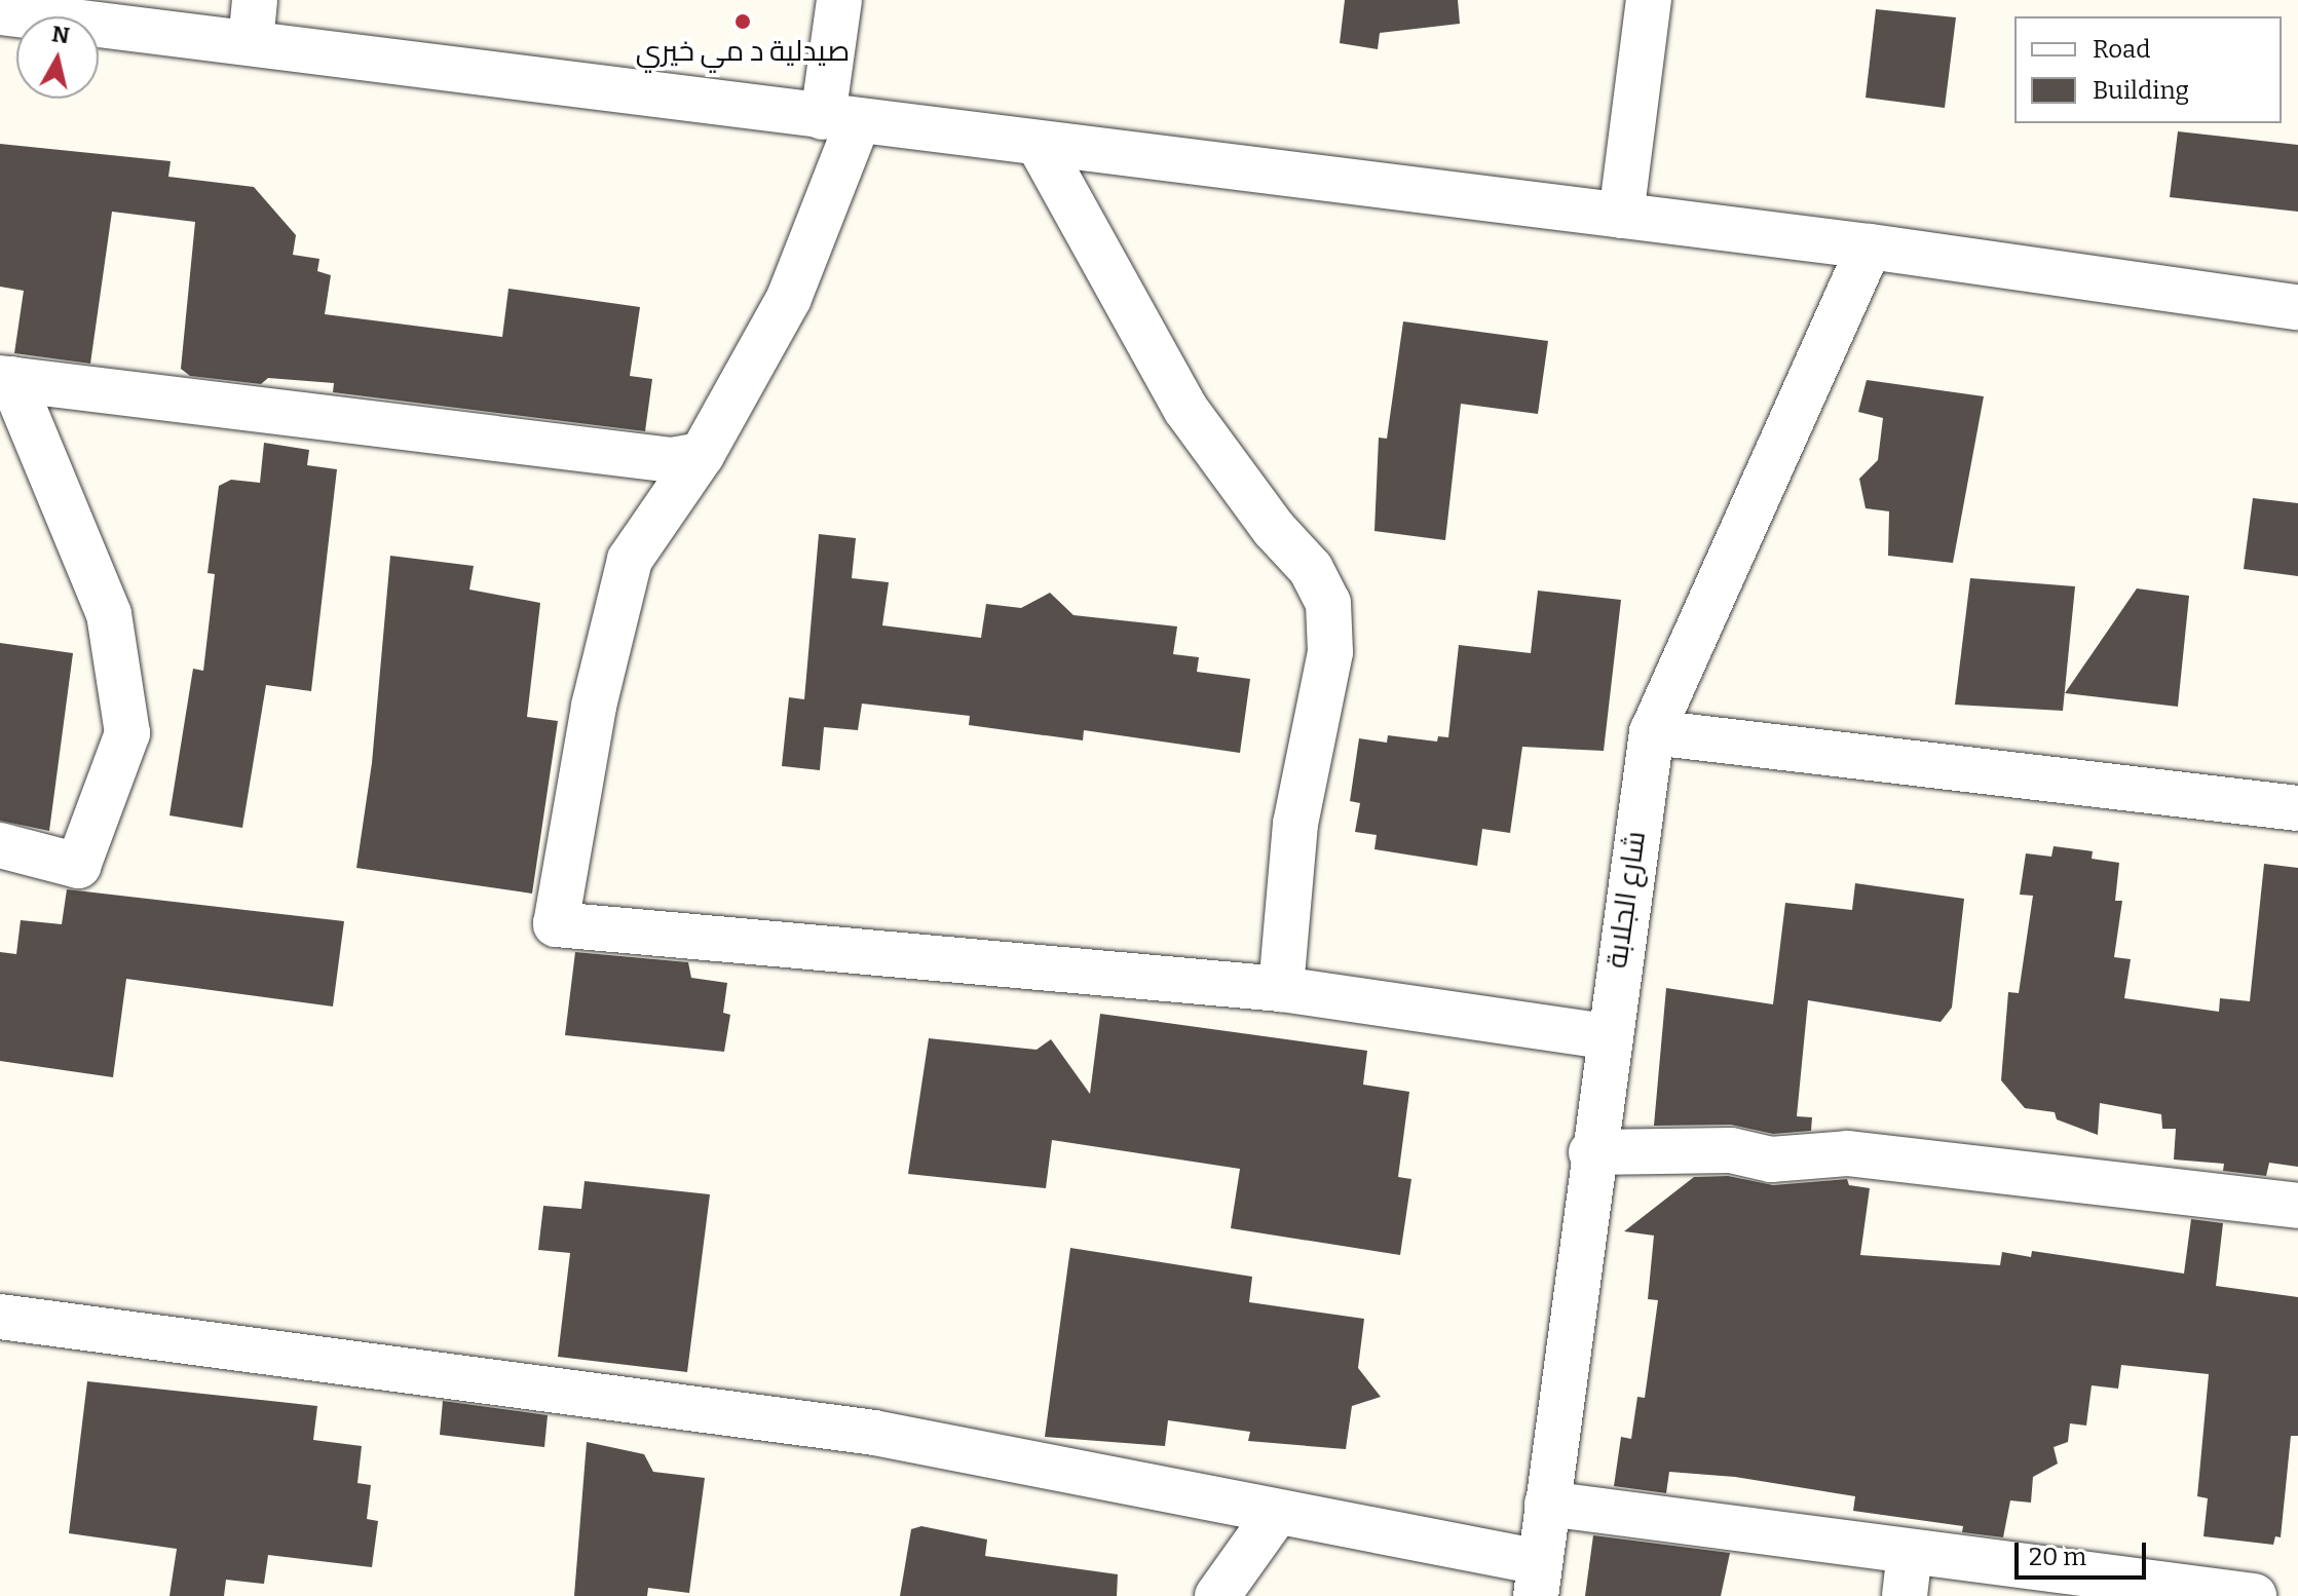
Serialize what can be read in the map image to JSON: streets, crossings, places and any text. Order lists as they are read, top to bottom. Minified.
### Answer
{"streets":{"street":["شارع الجلابة"]},"places":["صيدلية د مي خيري"],"legend":["Road","Building"],"scale_bar":"20 m","north":"top"}
